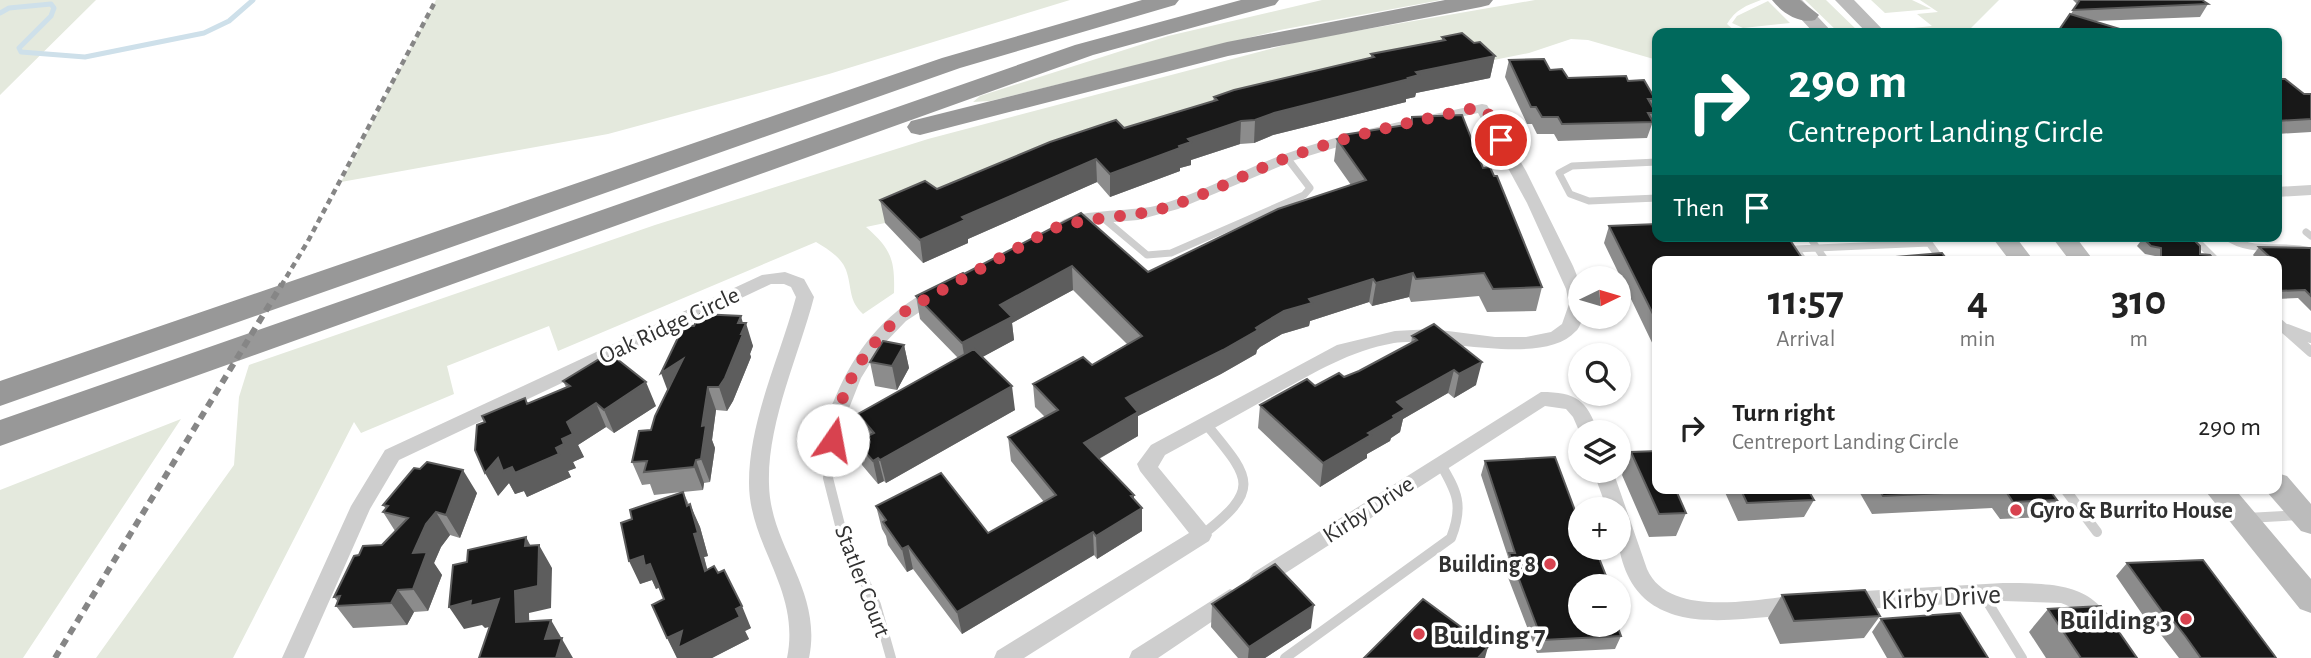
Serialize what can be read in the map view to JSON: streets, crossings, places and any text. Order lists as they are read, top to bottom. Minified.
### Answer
{"streets":{"street":["Oak Ridge Circle","Kirby Drive"],"lane":["Statler Court"]},"places":["Gyro & Burrito House","Building 8","Building 3","Building 7"],"north":"right","page":{"turn":["290 m","Centreport Landing Circle"],"then":"Then","eta":["11:57","Arrival","4","min","310","m"],"map_buttons":["+","−"],"list":[{"name":"Turn right","note":"Centreport Landing Circle","value":"290 m"}]}}
